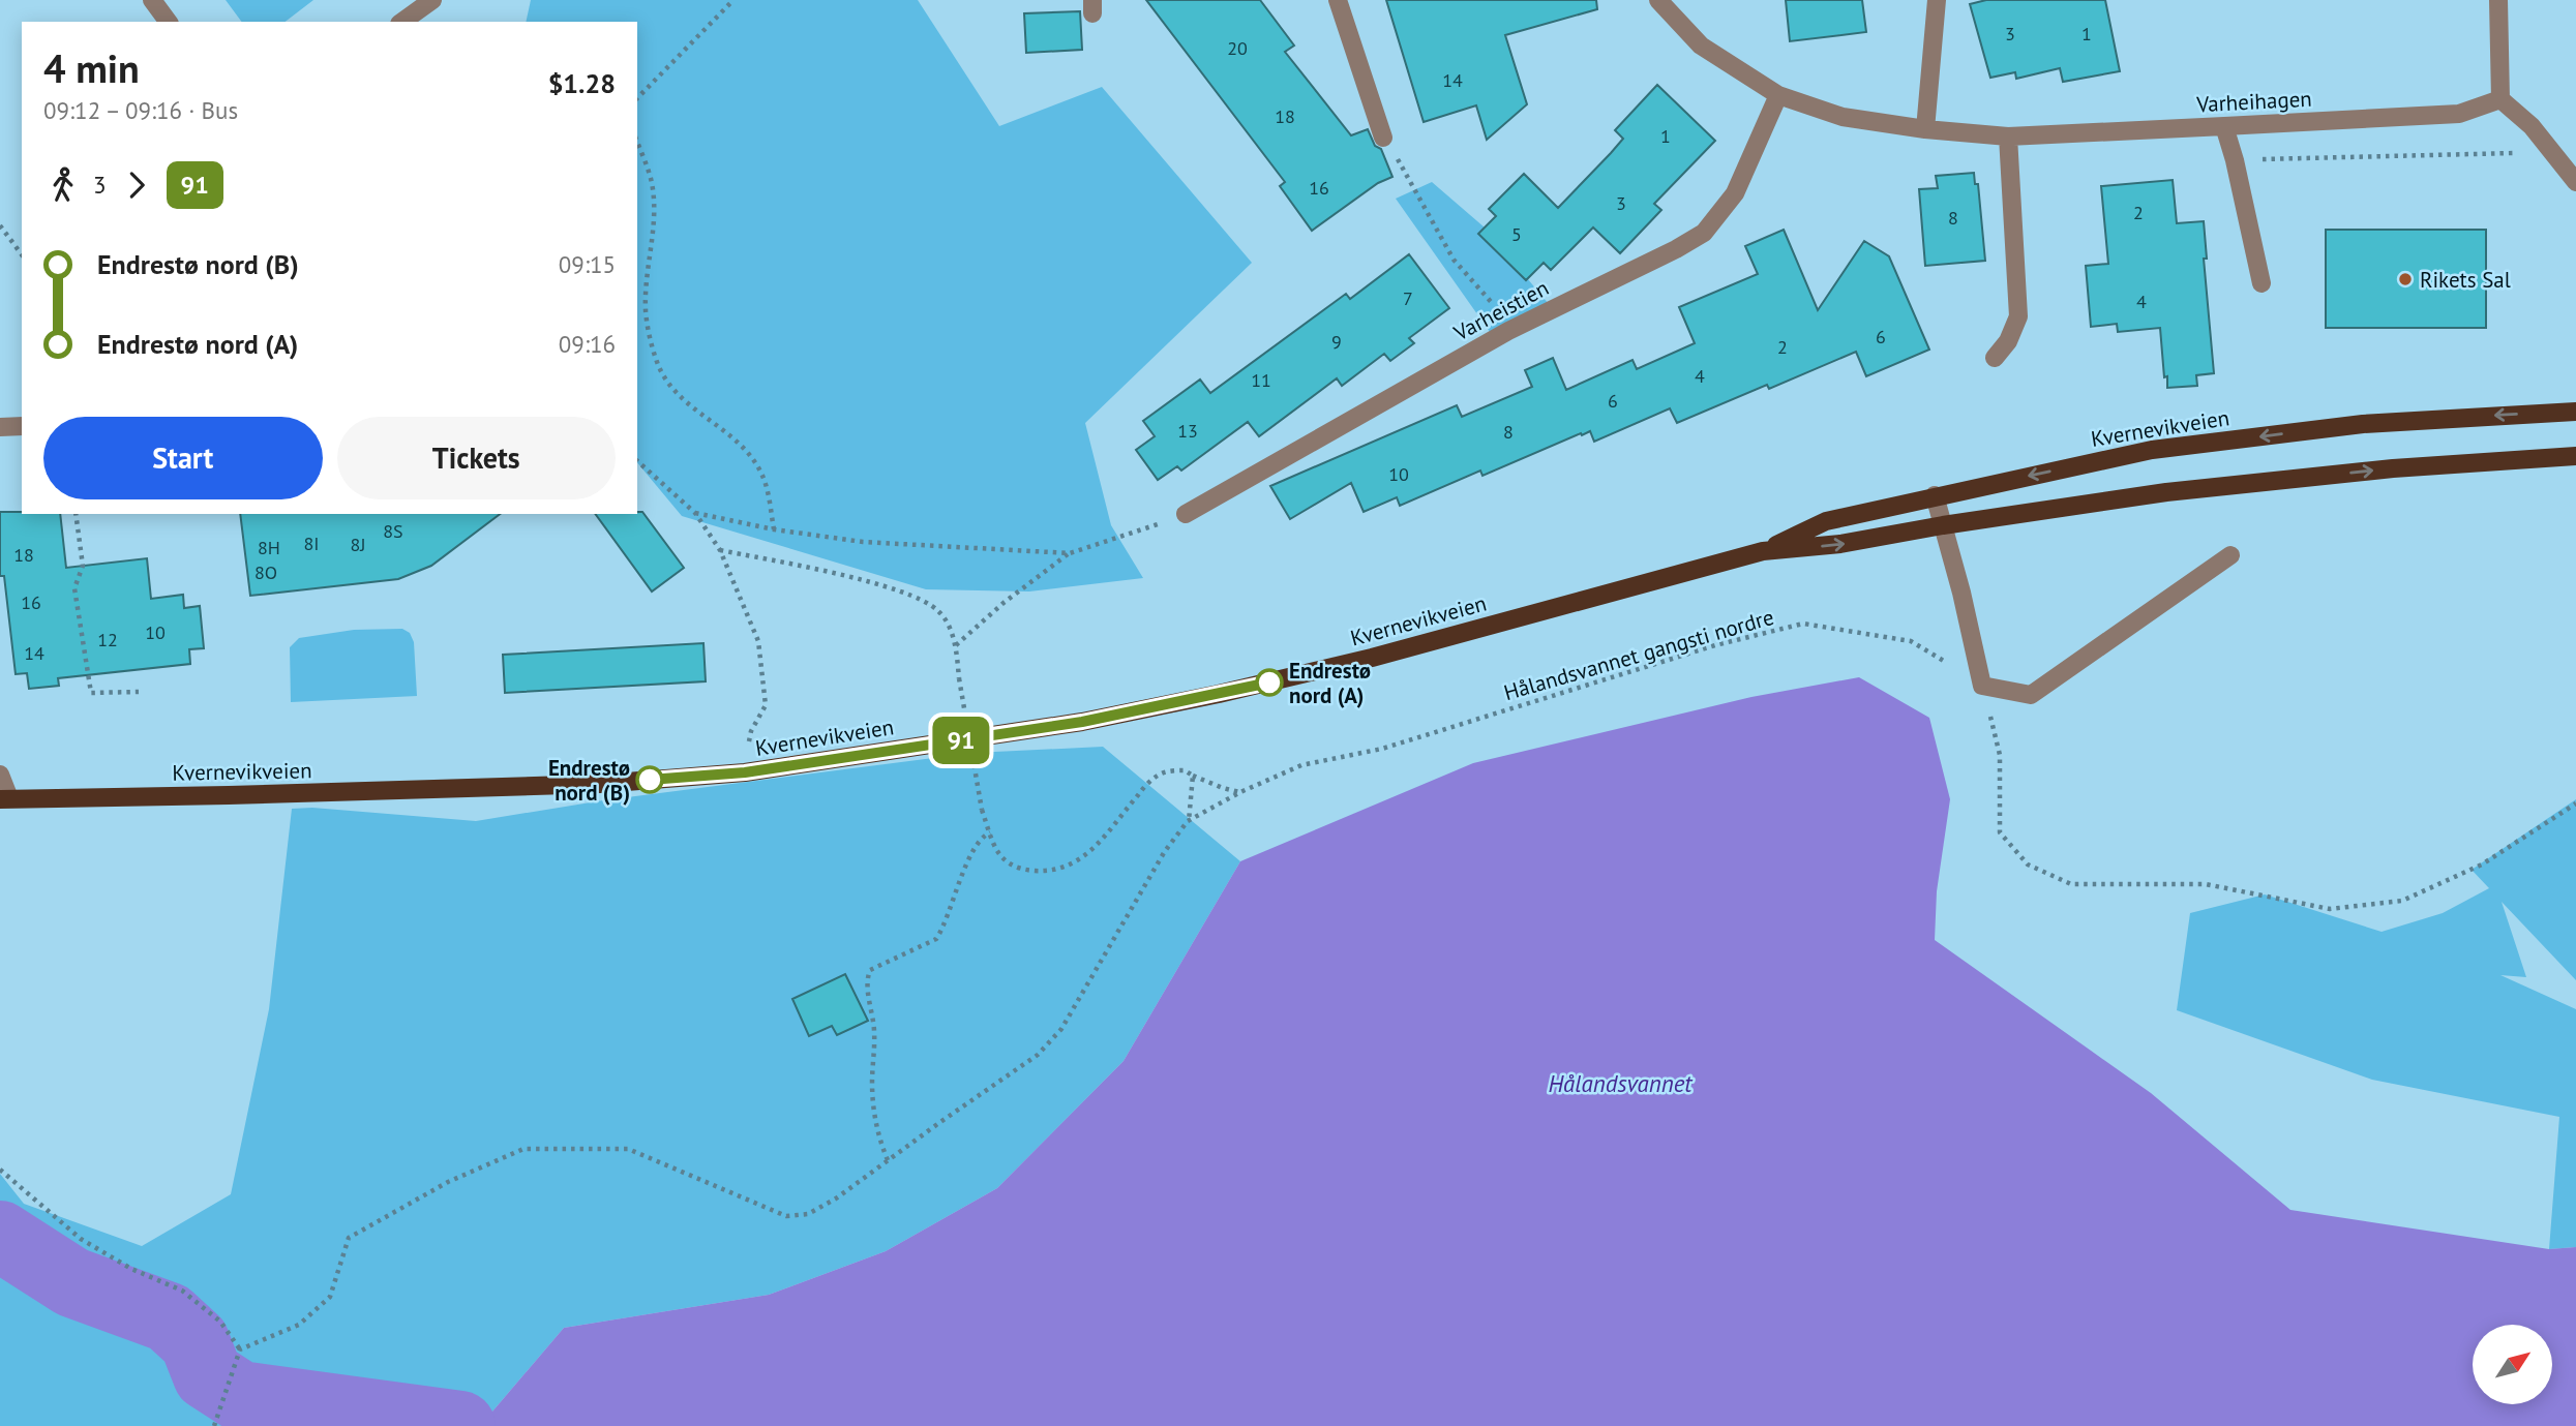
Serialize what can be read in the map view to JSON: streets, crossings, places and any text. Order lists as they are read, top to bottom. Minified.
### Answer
{"streets":{"main road":["Kvernevikveien"],"street":["Varheihagen","Varheistien"],"path":["Hålandsvannet gangsti nordre"]},"crossings":[["Varheihagen","Varheistien"]],"water":["Hålandsvannet"],"places":["Rikets Sal","Endrestø nord (A)","Endrestø nord (B)"],"lines":["bus line 91"],"house_numbers":["3","1","20","14","18","1","16","3","2","8","5","7","4","6","9","2","4","11","6","13","8","10","8S","8I","8J","8H","18","8O","16","10","12","14"],"north":"top right","page":{"on_map":"91","heading":["4 min","09:12 – 09:16 · Bus","$1.28"],"legs":["3","91"],"list":[{"name":"Endrestø nord (B)","value":"09:15"},{"name":"Endrestø nord (A)","value":"09:16"}],"buttons":["Start","Tickets"]}}
